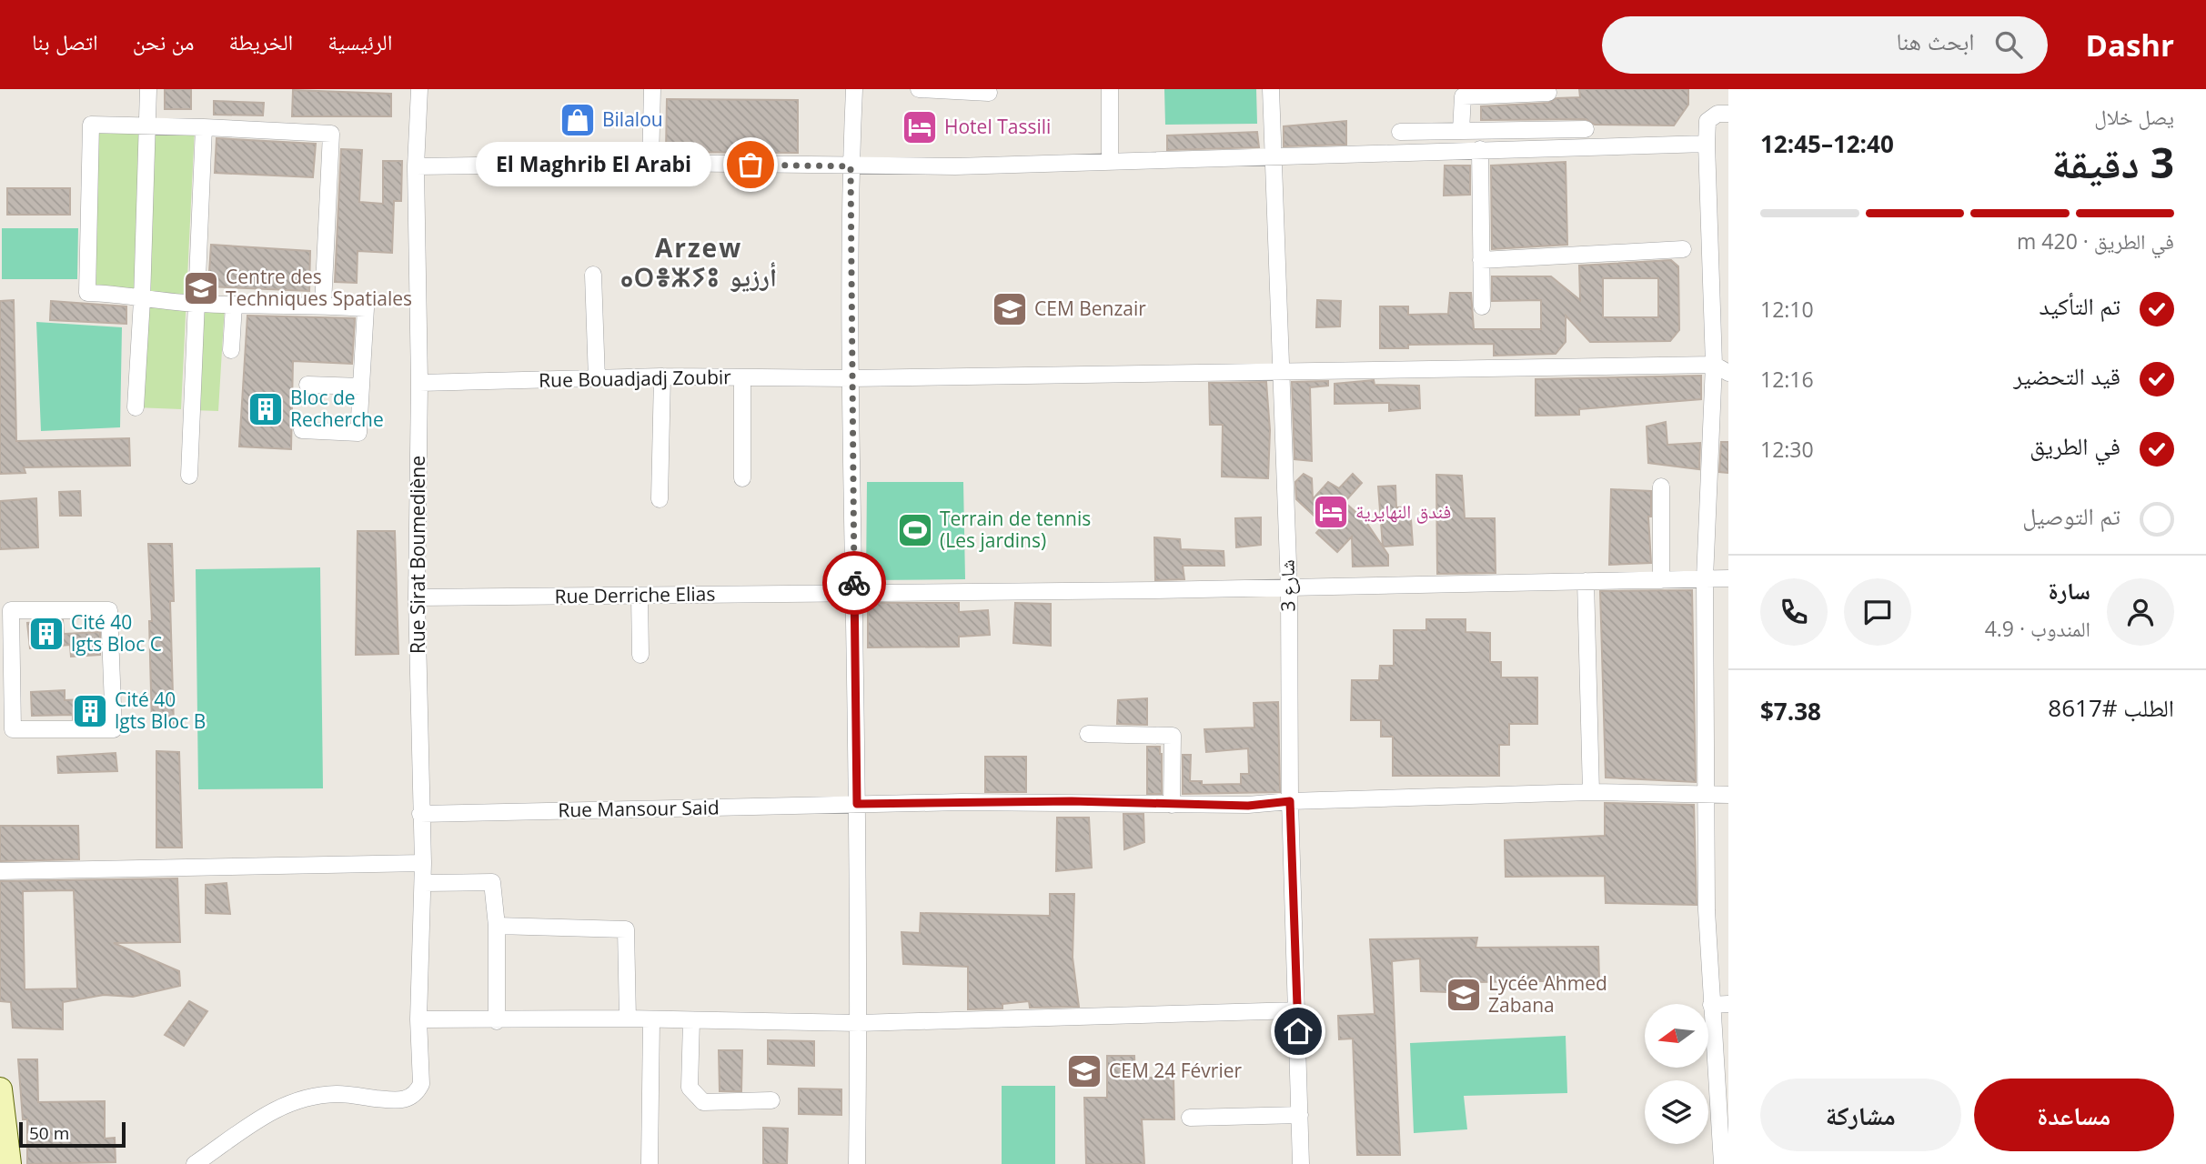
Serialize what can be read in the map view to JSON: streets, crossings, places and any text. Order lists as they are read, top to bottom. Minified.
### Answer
{"streets":{"street":["Rue Bouadjadj Zoubir","Rue Sirat Boumediène","شارع 3","Rue Derriche Elias","Rue Mansour Said"]},"crossings":[["Rue Bouadjadj Zoubir","Rue Sirat Boumediène"],["Rue Bouadjadj Zoubir","شارع 3"],["Rue Sirat Boumediène","Rue Derriche Elias"],["Rue Sirat Boumediène","Rue Mansour Said"],["شارع 3","Rue Derriche Elias"],["شارع 3","Rue Mansour Said"]],"districts":["Arzew ⴰⵔⴻⵣⵢⵓ أرزيو"],"places":{"shop":["Bilalou"],"hotel":["Hotel Tassili","فندق النهايرية"],"other":["El Maghrib El Arabi"],"school or university":["Centre des Techniques Spatiales","CEM Benzair","Lycée Ahmed Zabana","CEM 24 Février"],"building":["Bloc de Recherche","Cité 40 lgts Bloc C","Cité 40 lgts Bloc B"],"sports":["Terrain de tennis (Les jardins)"]},"scale_bar":"50 m","north":"left","page":{"header":"Dashr","search":"ابحث هنا","nav":["الرئيسية","الخريطة","من نحن","اتصل بنا"],"heading":["3 دقيقة","يصل خلال","12:40–12:45"],"panel":["سارة","المندوب · 4.9","الطلب #8617","$7.38"],"bubble":"El Maghrib El Arabi","bar":"في الطريق · 420 m","list":[["تم التأكيد","12:10"],["قيد التحضير","12:16"],["في الطريق","12:30"],"تم التوصيل"],"buttons":["مساعدة","مشاركة"],"scale":"50 m"}}
